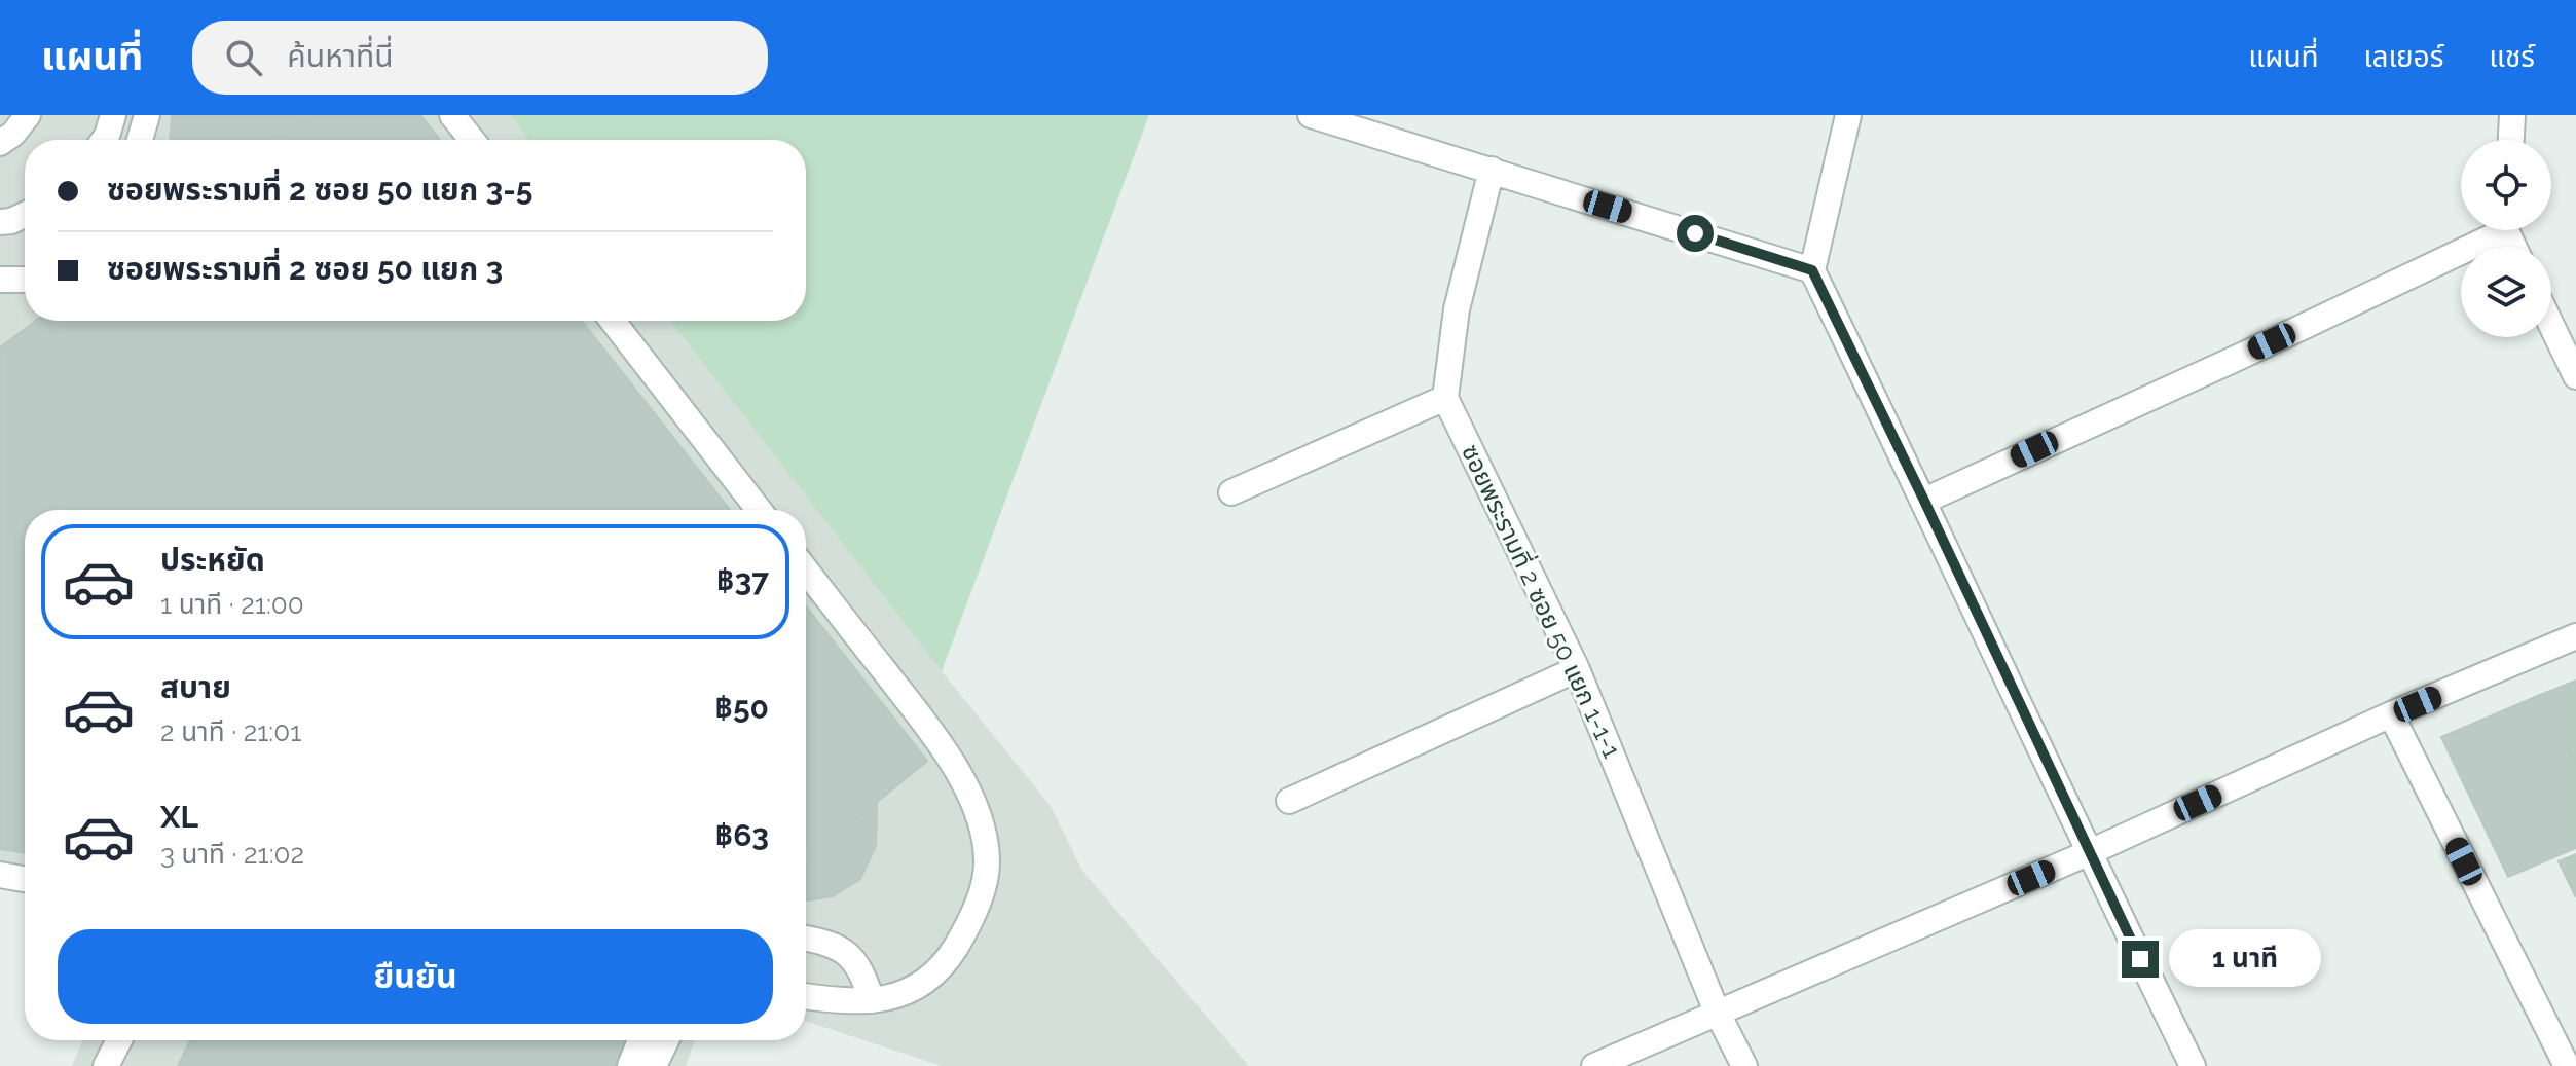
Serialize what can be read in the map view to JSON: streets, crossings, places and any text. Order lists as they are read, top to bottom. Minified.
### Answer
{"streets":{"street":["ซอยพระรามที่ 2 ซอย 50 แยก 1-1-1"]},"page":{"header":"แผนที่","search":"ค้นหาที่นี่","nav":["แผนที่","เลเยอร์","แชร์"],"banner":["ซอยพระรามที่ 2 ซอย 50 แยก 3-5","ซอยพระรามที่ 2 ซอย 50 แยก 3"],"list":[{"name":"ประหยัด","note":"1 นาที · 21:00","value":"฿37"},{"name":"สบาย","note":"2 นาที · 21:01","value":"฿50"},{"name":"XL","note":"3 นาที · 21:02","value":"฿63"}],"buttons":"ยืนยัน","bubble":"1 นาที"}}
